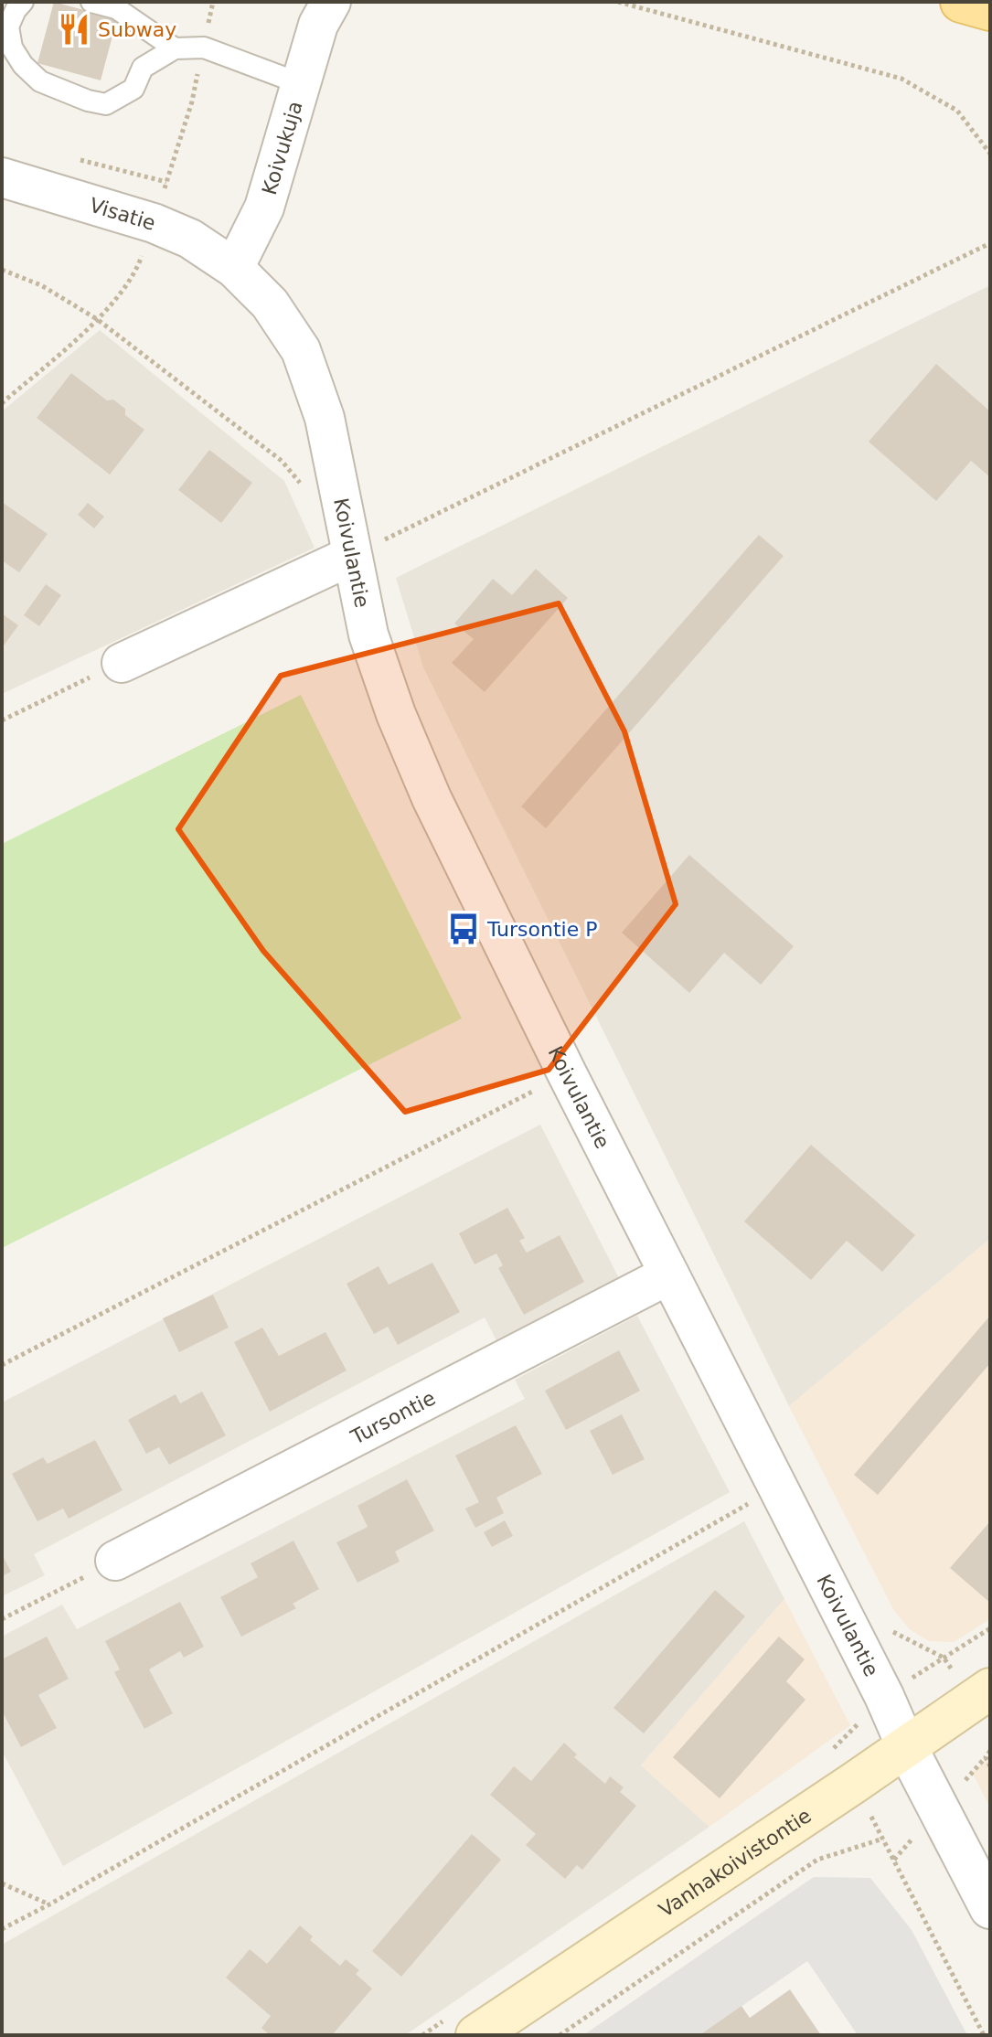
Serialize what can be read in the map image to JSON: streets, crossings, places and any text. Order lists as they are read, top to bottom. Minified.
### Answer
{"streets":{"main road":["Vanhakoivistontie"],"street":["Koivukuja","Visatie","Koivulantie","Tursontie"]},"crossings":[["Koivukuja","Visatie"],["Koivukuja","Koivulantie"],["Visatie","Koivulantie"],["Koivulantie","Tursontie"],["Koivulantie","Vanhakoivistontie"]],"places":{"restaurant":["Subway"],"bus stop":["Tursontie P"]}}
